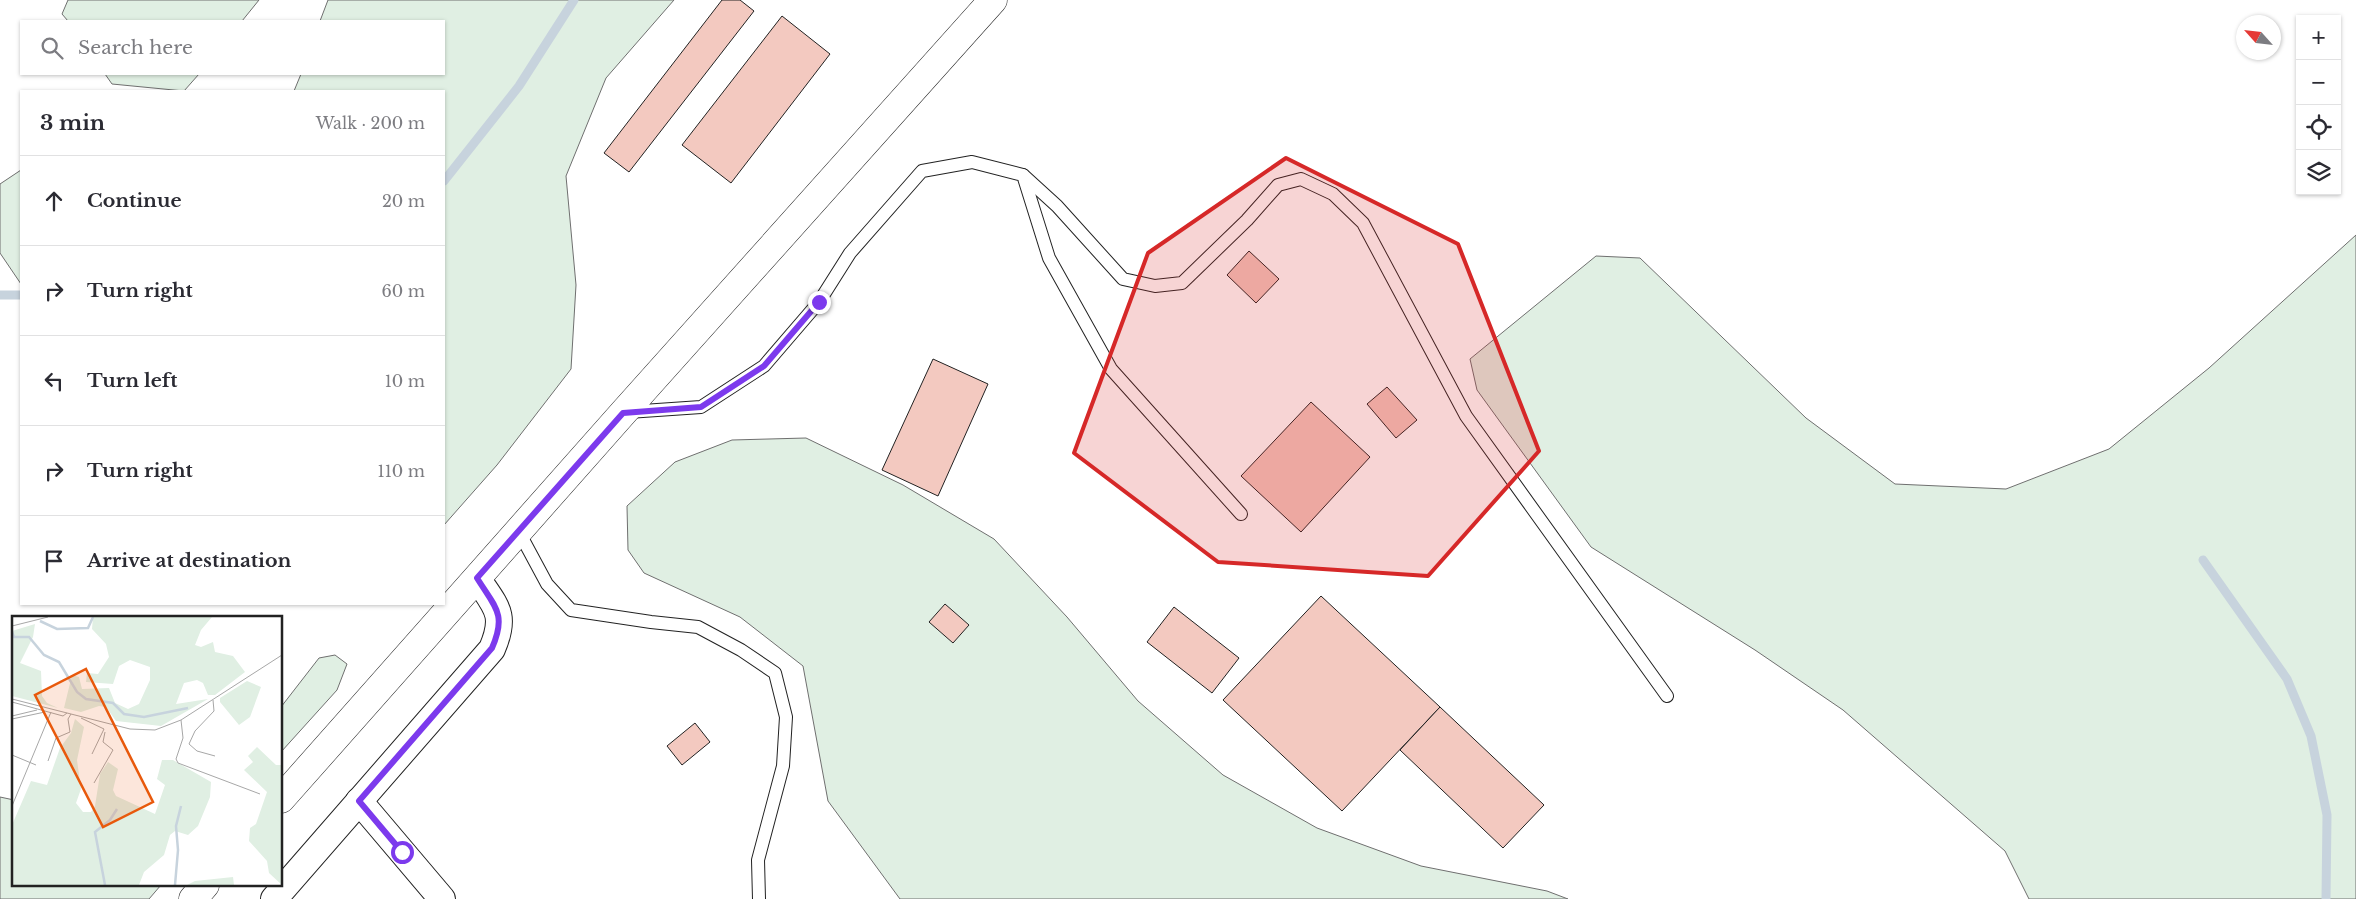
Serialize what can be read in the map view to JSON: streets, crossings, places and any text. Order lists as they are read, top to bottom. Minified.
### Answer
{"north":"top left","page":{"map_buttons":["+","−"],"search":"Search here","heading":["3 min","Walk · 200 m"],"list":[["Continue","20 m"],["Turn right","60 m"],["Turn left","10 m"],["Turn right","110 m"],"Arrive at destination"]}}
